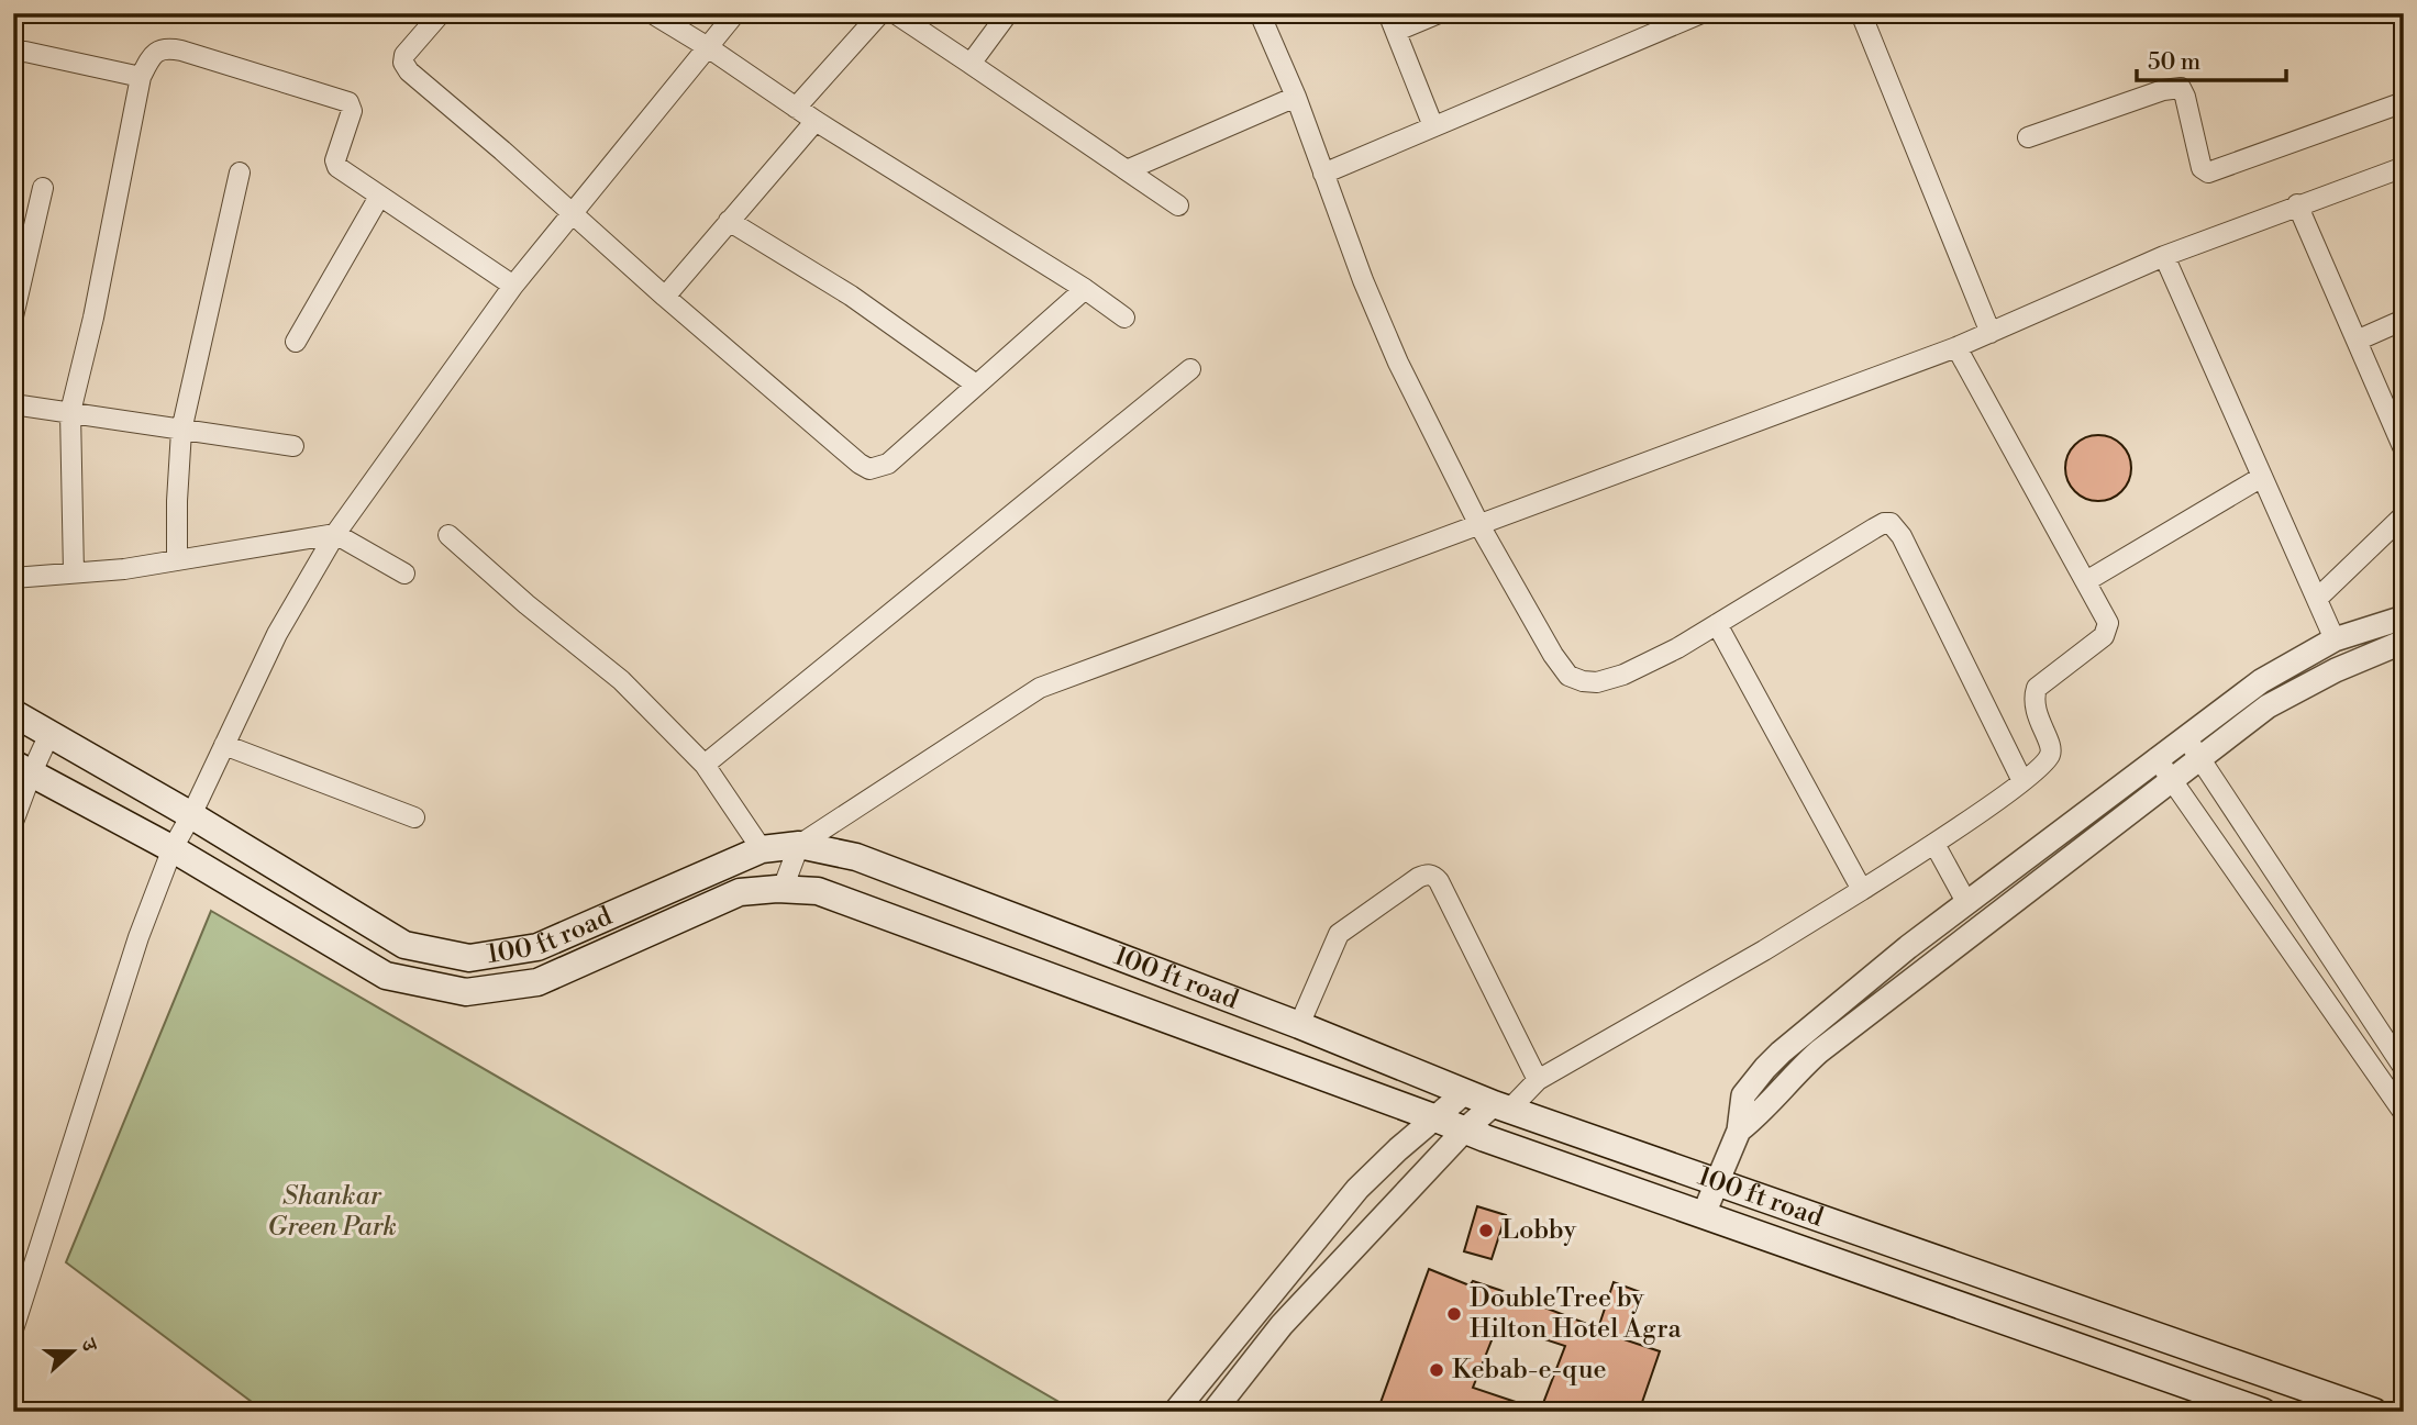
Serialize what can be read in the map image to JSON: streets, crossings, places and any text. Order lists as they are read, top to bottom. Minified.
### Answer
{"streets":{"main road":["100 ft road"]},"parks":["Shankar Green Park"],"places":["Lobby","DoubleTree by Hilton Hotel Agra","Kebab-e-que"],"scale_bar":"50 m","north":"right"}
